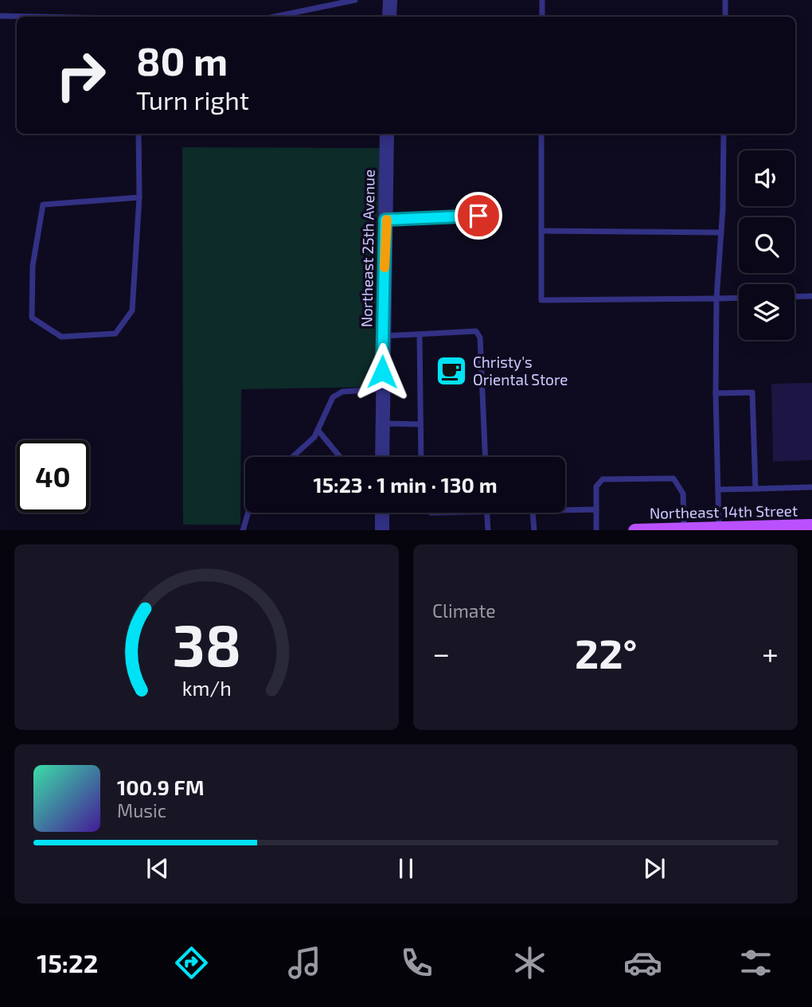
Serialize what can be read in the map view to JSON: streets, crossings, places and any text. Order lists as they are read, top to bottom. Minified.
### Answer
{"streets":{"main road":["Northeast 14th Street"],"street":["Northeast 25th Avenue"]},"places":{"cafe":["Christy's Oriental Store"]},"page":{"turn":["80 m","Turn right"],"limit":"40","trip":"15:23 · 1 min · 130 m","tile":"Climate","heat":["−","22°","+"],"song":["100.9 FM","Music"],"tabs":"15:22","gauge":["38","km/h"]}}
